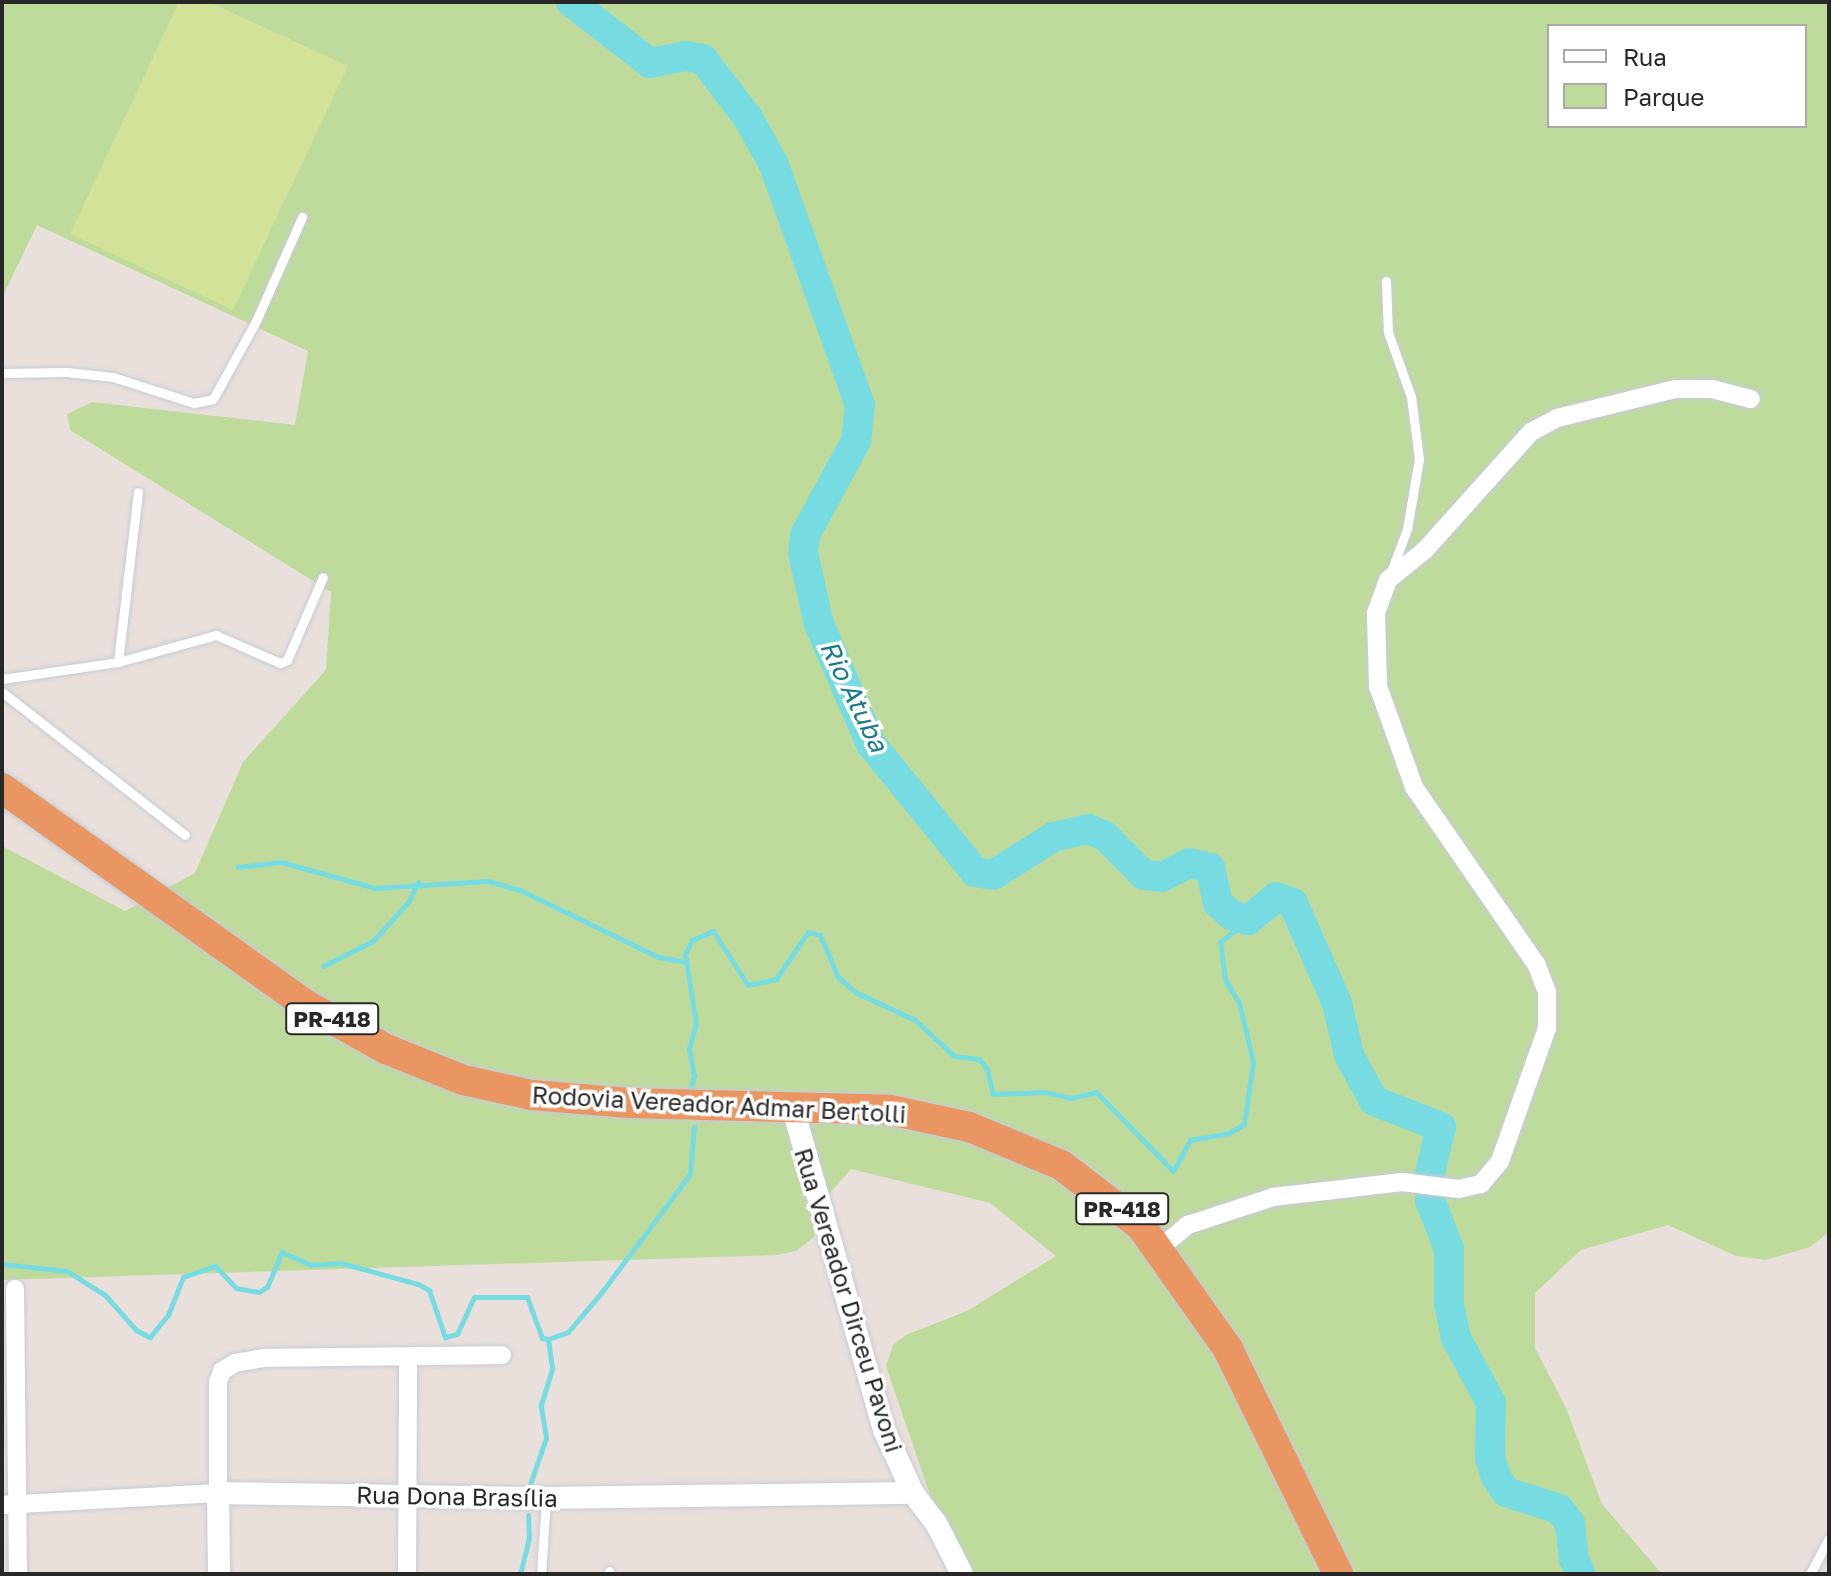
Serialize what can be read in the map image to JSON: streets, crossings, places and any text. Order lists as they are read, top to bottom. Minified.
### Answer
{"streets":{"highway":["PR-418","Rodovia Vereador Admar Bertolli"],"street":["Rua Vereador Dirceu Pavoni","Rua Dona Brasília"]},"crossings":[["Rodovia Vereador Admar Bertolli","Rua Vereador Dirceu Pavoni"],["Rua Vereador Dirceu Pavoni","Rua Dona Brasília"]],"water":["Rio Atuba"],"legend":["Rua","Parque"]}
